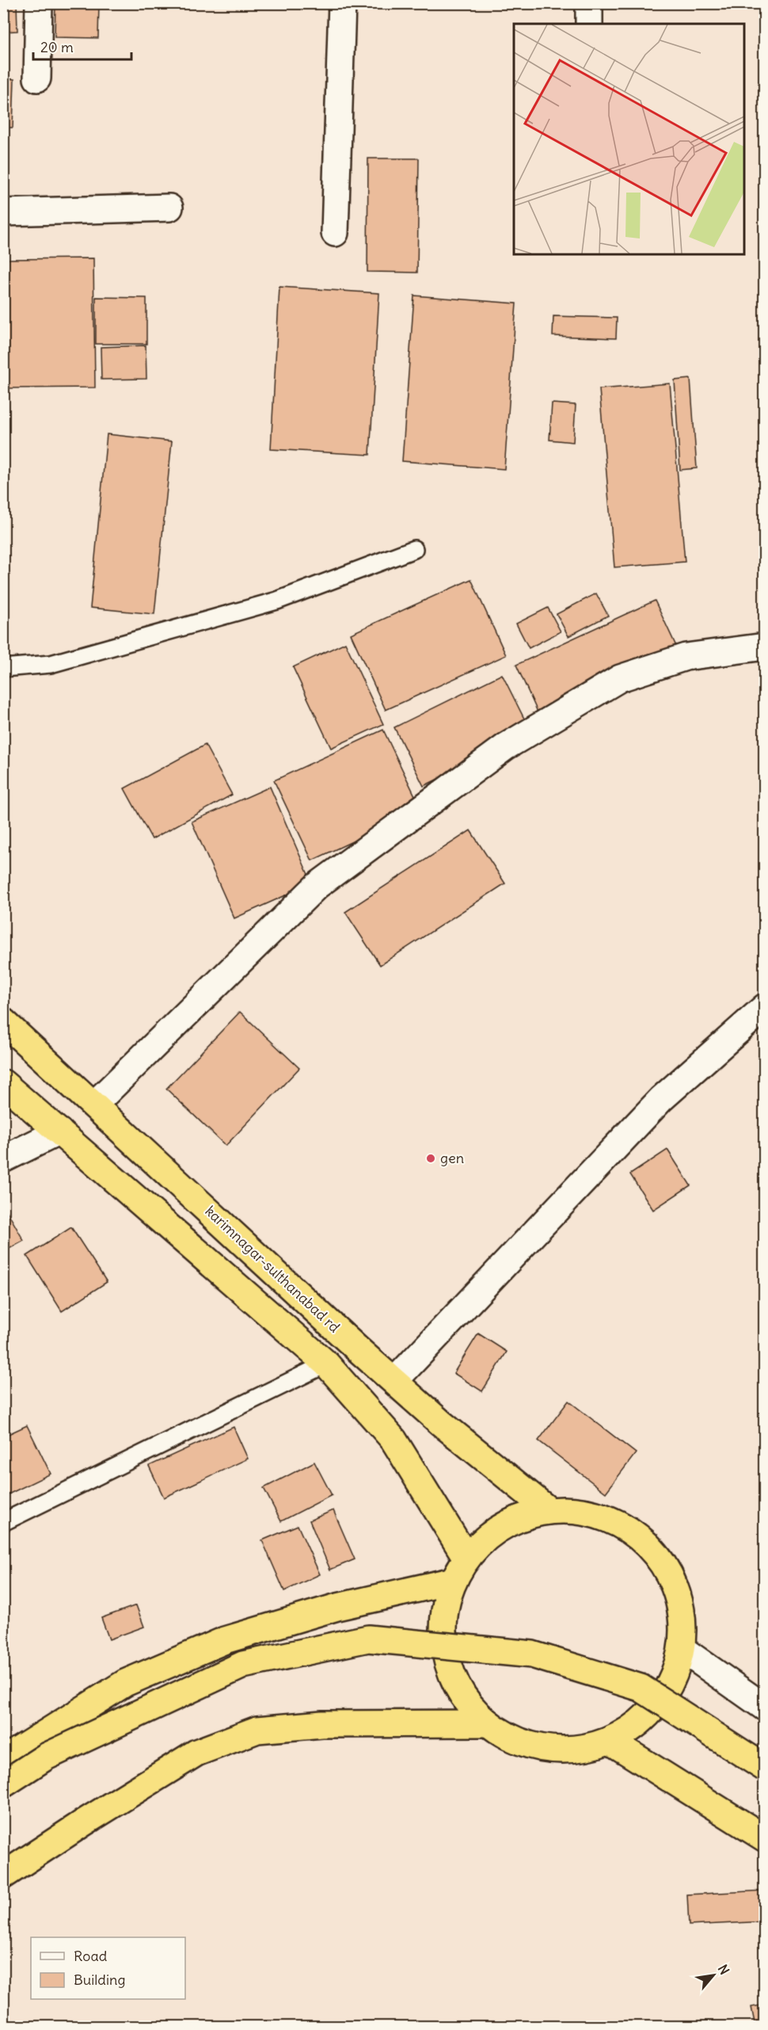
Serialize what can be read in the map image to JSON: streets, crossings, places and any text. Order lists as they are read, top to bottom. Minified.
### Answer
{"streets":{"highway":["karimnagar-sulthanabad rd"]},"places":["gen"],"legend":["Road","Building"],"scale_bar":"20 m","north":"top right"}
